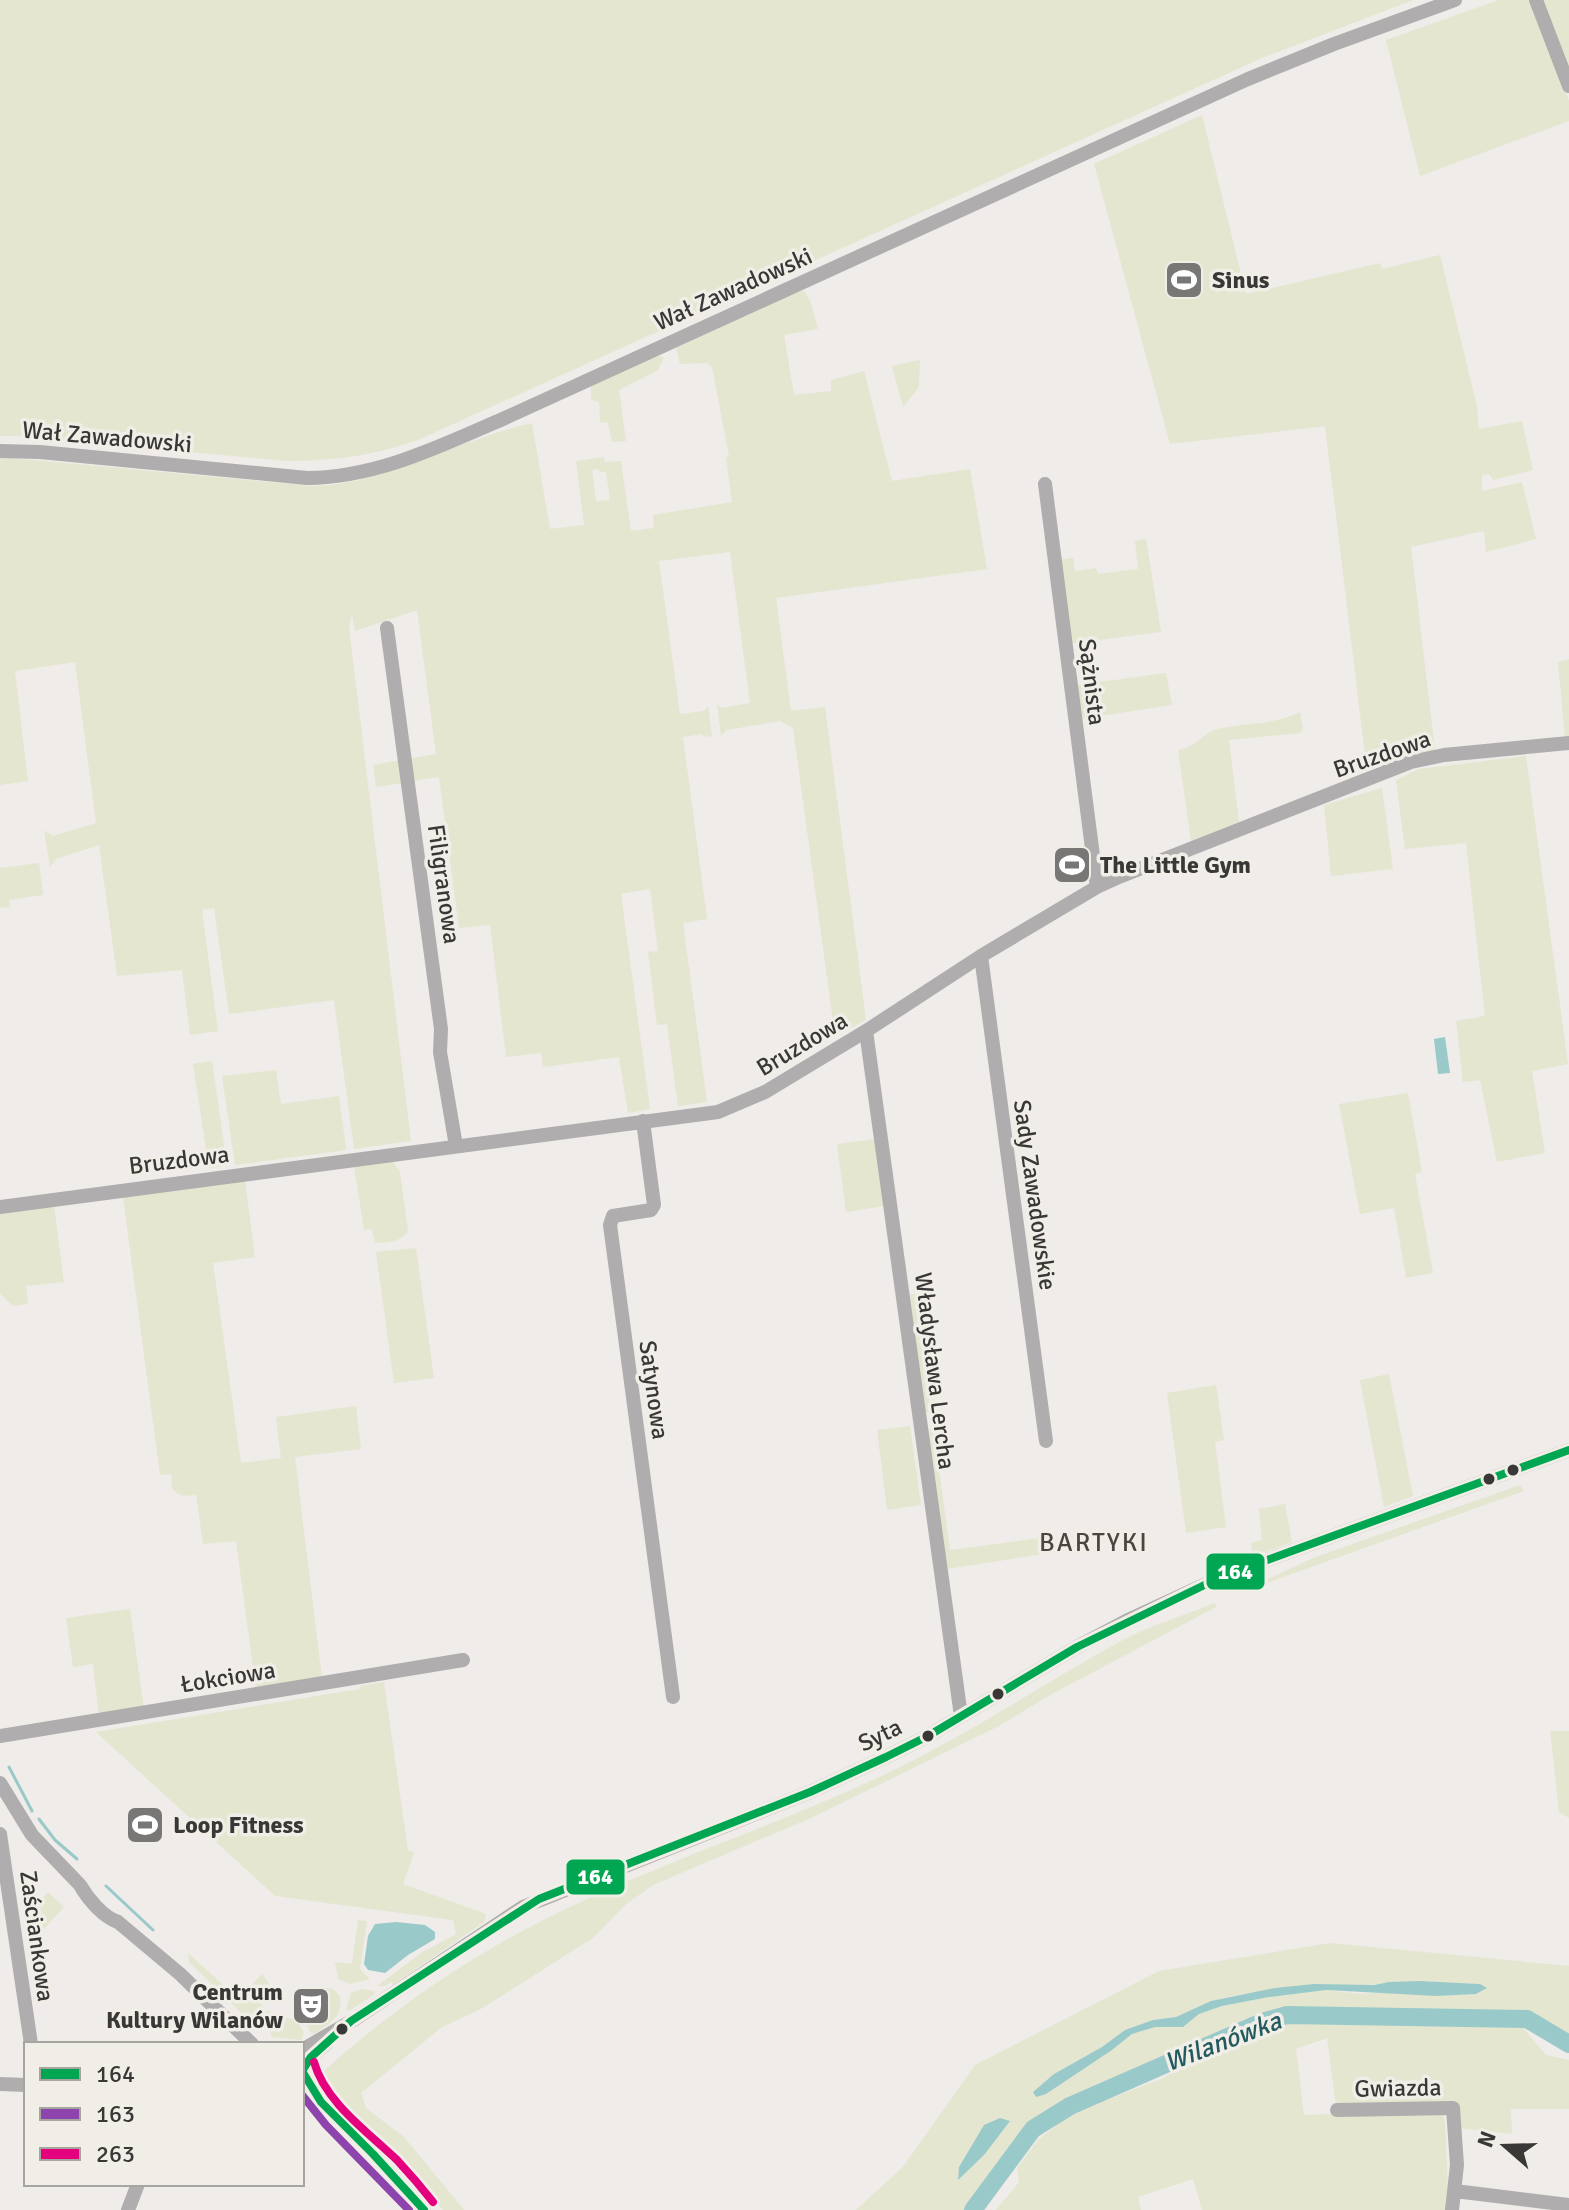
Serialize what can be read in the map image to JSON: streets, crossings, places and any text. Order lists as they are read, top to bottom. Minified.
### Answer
{"streets":{"street":["Wał Zawadowski","Sążnista","Bruzdowa","Filigranowa","Sady Zawadowskie","Władysława Lercha","Satynowa","Łokciowa","Syta","Zaściankowa","Gwiazda"]},"crossings":[["Sążnista","Bruzdowa"],["Bruzdowa","Filigranowa"],["Bruzdowa","Sady Zawadowskie"],["Bruzdowa","Władysława Lercha"],["Bruzdowa","Satynowa"],["Władysława Lercha","Syta"]],"districts":["BARTYKI"],"water":["Wilanówka"],"places":{"sports":["Sinus","The Little Gym","Loop Fitness"],"theatre":["Centrum Kultury Wilanów"]},"lines":["transit line 164","transit line 263","transit line 163"],"legend":["164","163","263"],"north":"left"}
